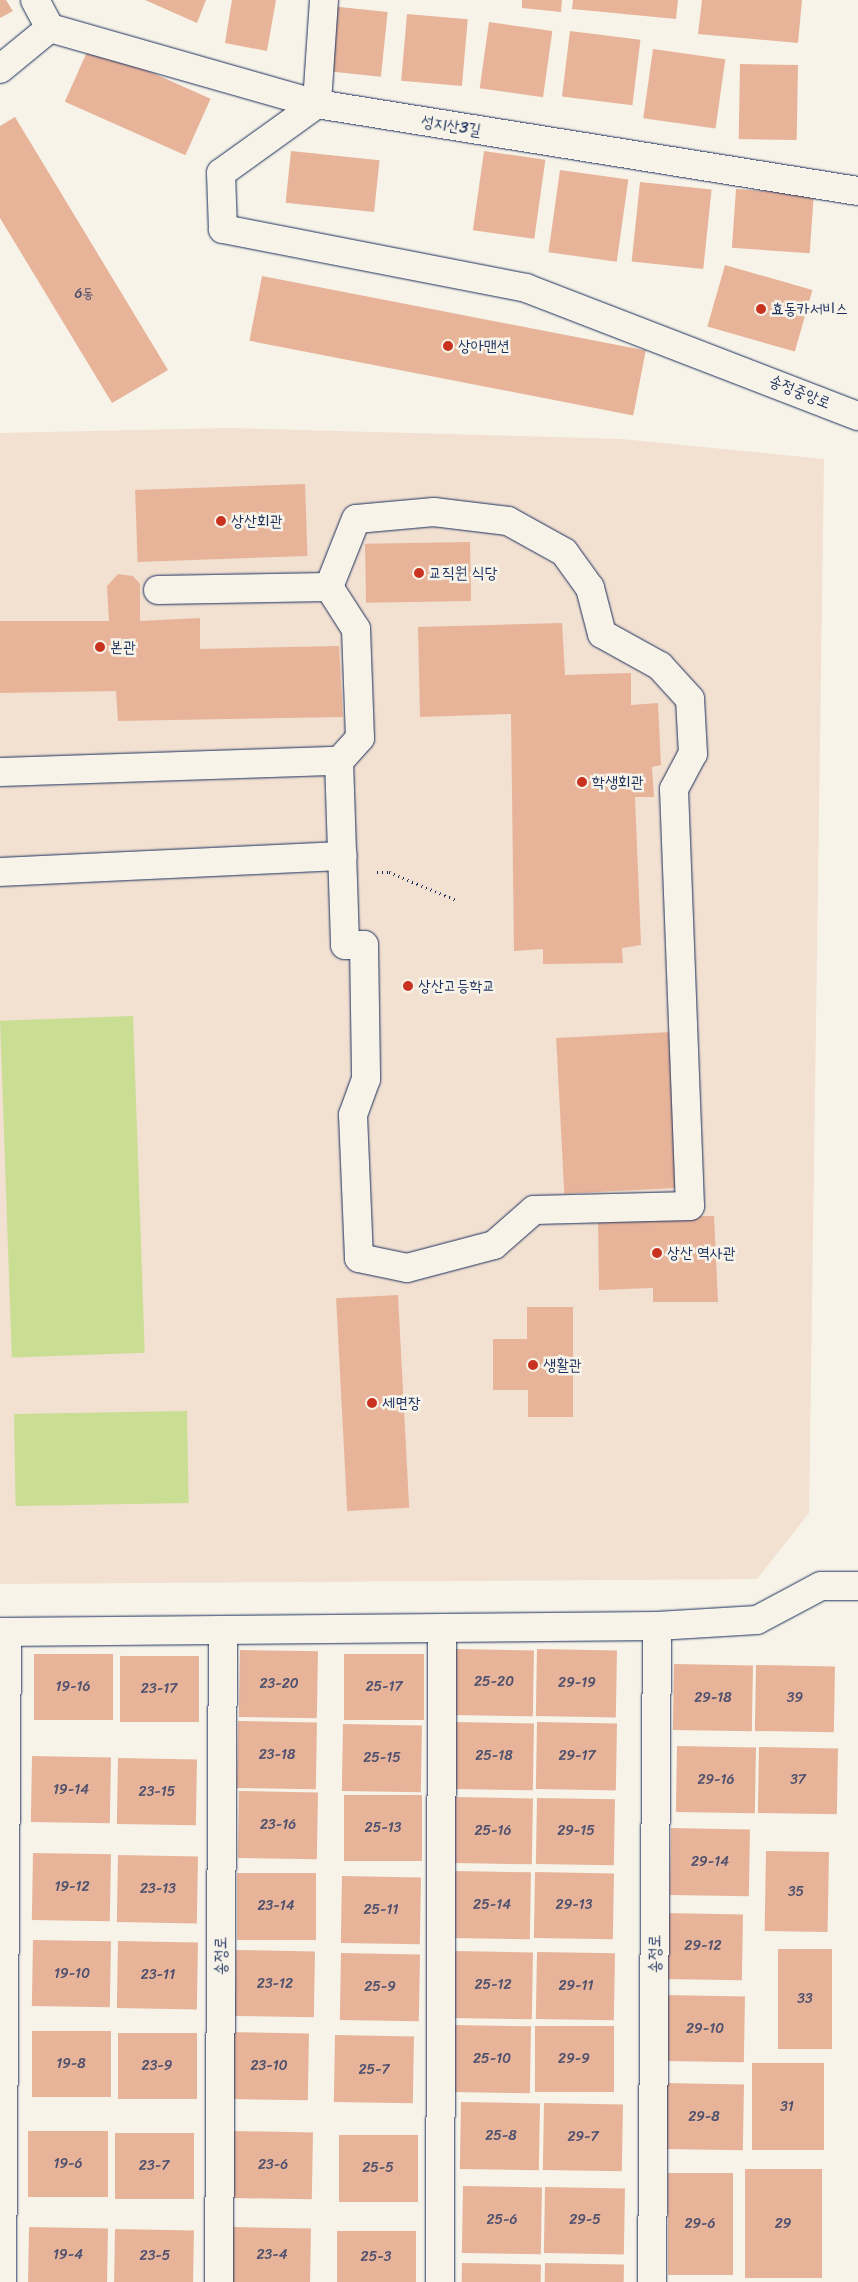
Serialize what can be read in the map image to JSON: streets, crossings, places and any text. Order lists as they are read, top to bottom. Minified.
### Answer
{"streets":{"street":["성지산3길","송정중앙로","송정로"]},"crossings":[["성지산3길","송정중앙로"]],"places":["효동카서비스","상아맨션","상산회관","교직원 식당","본관","학생회관","상산고등학교","상산 역사관","생활관","세면장"],"house_numbers":["6동","25-20","29-19","23-20","19-16","25-17","23-17","29-18","39","23-18","25-18","29-17","25-15","29-16","37","19-14","23-15","23-16","25-13","25-16","29-15","29-14","19-12","23-13","35","25-14","29-13","23-14","25-11","29-12","19-10","23-11","23-12","25-12","29-11","25-9","33","29-10","25-10","29-9","19-8","23-9","23-10","25-7","31","29-8","25-8","29-7","19-6","23-6","23-7","25-5","25-6","29-5","29-6","29","19-4","23-4","23-5","25-3"]}
